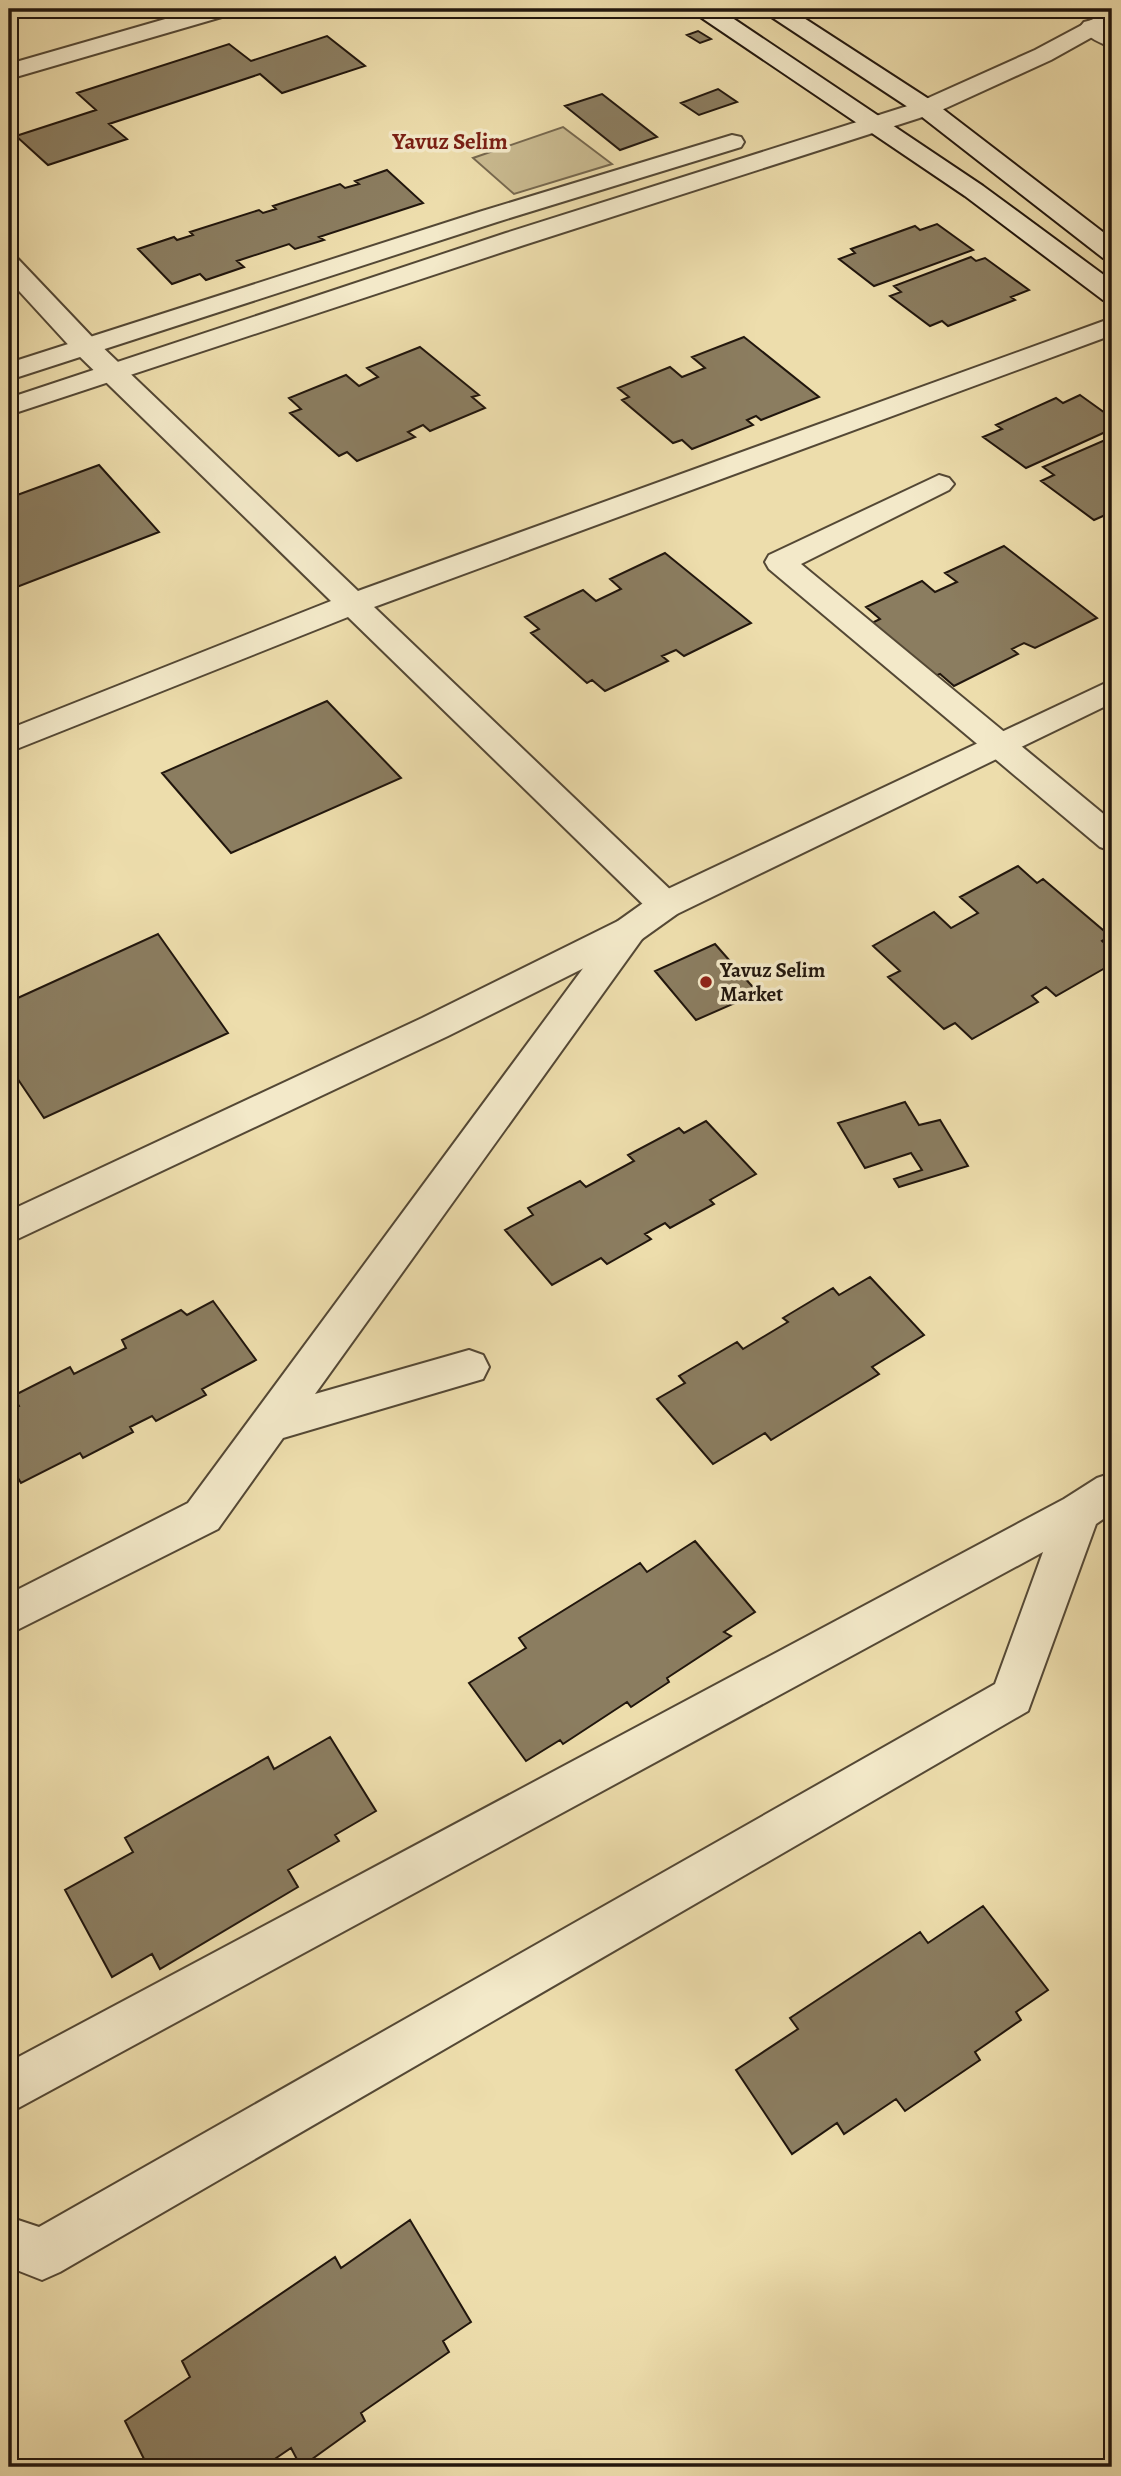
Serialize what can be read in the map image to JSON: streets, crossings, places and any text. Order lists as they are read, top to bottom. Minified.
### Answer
{"districts":["Yavuz Selim"],"places":["Yavuz Selim Market"]}
